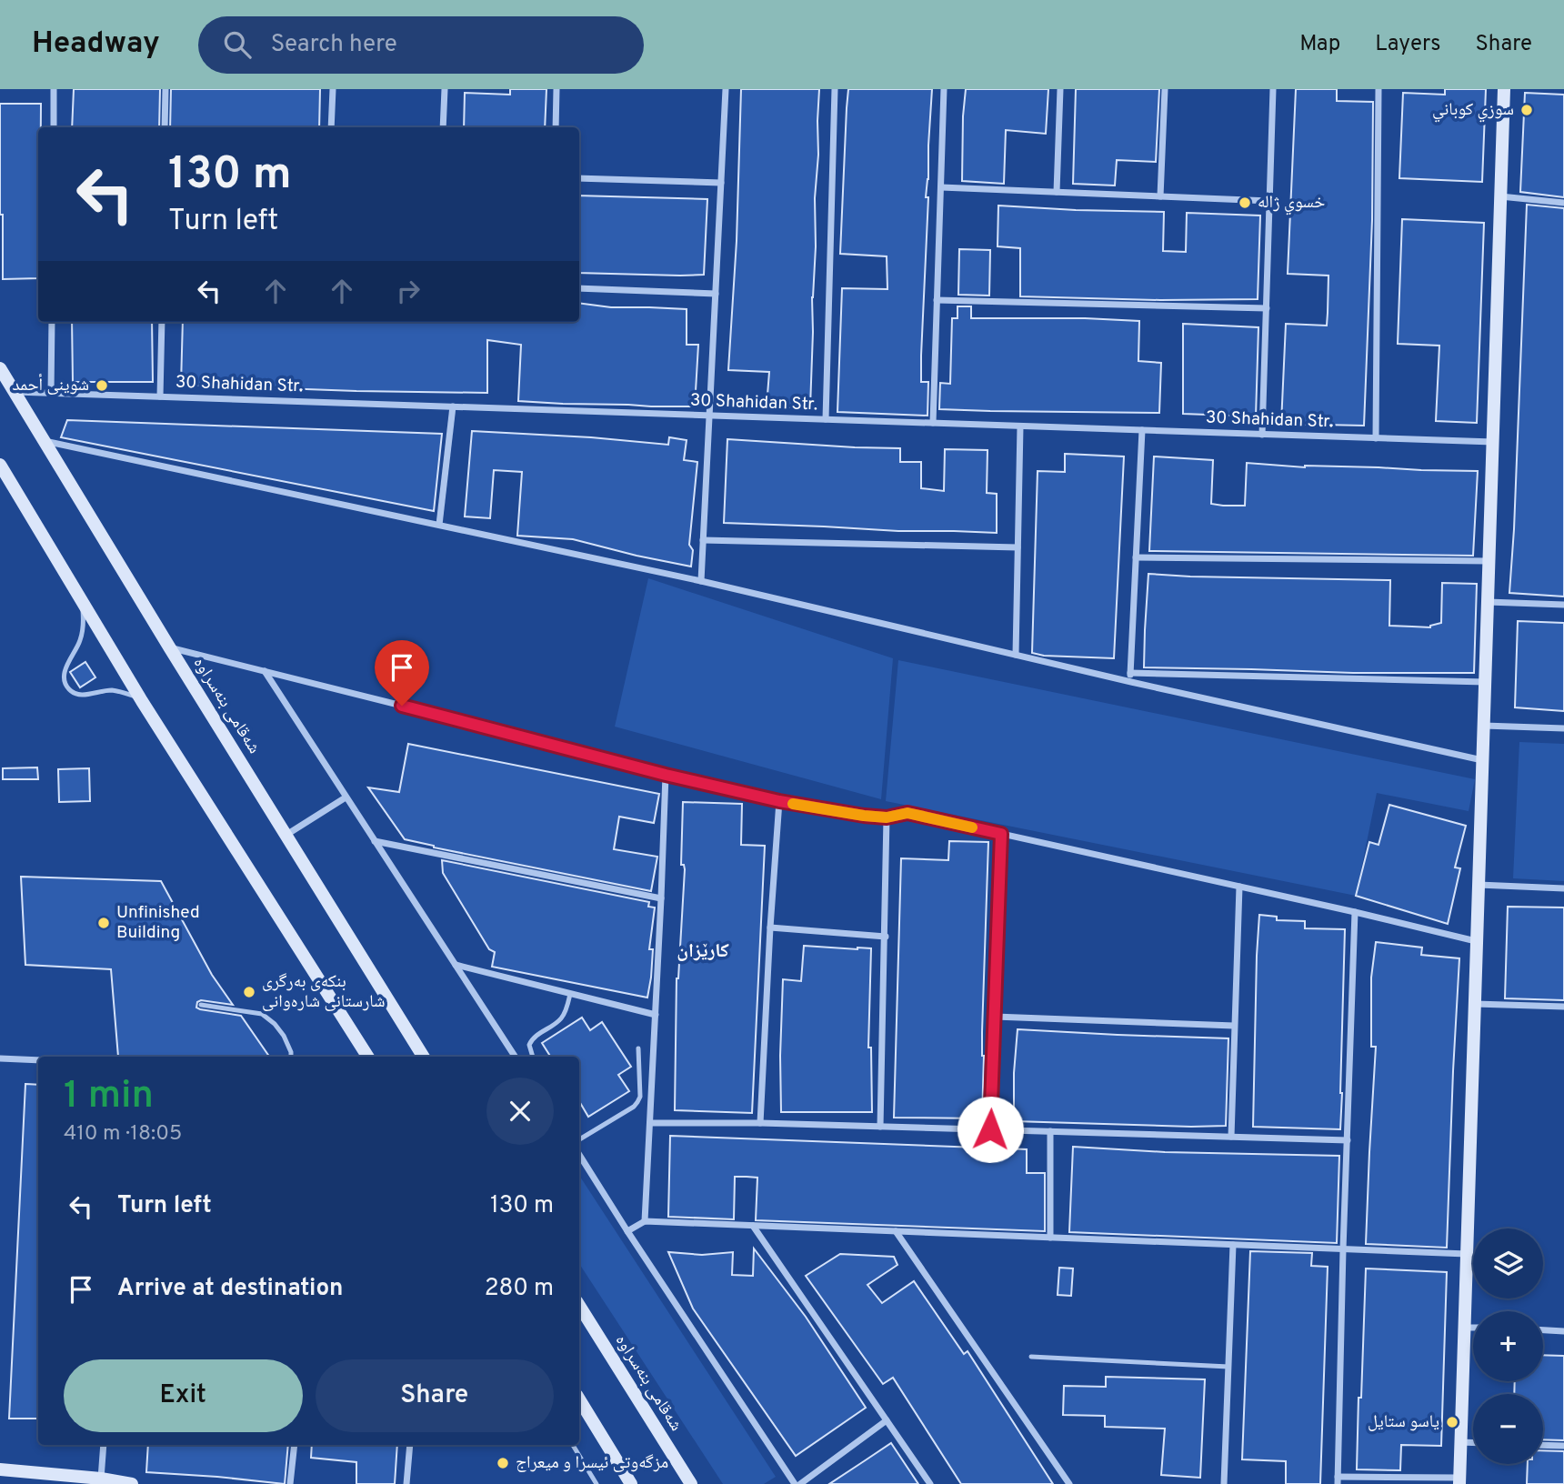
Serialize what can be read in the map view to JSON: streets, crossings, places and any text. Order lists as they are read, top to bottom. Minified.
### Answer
{"streets":{"main road":["شەقامی بنەسراوە"],"street":["30 Shahidan Str."]},"crossings":[["30 Shahidan Str.","شەقامی بنەسراوە"]],"districts":["کارێزان"],"places":["سوزي كوباني","خسوي ژاله","شوینی أحمد","Unfinished Building","بنكەی بەرگری شارستانی شارەوانی","ياسو ستايل","مزگەوتی ئیسرا و میعراج"],"page":{"header":"Headway","search":"Search here","nav":["Map","Layers","Share"],"turn":["130 m","Turn left"],"heading":["1 min","410 m · 18:05"],"list":[{"name":"Turn left","value":"130 m"},{"name":"Arrive at destination","value":"280 m"}],"map_buttons":["+","−"],"buttons":["Exit","Share"]}}
